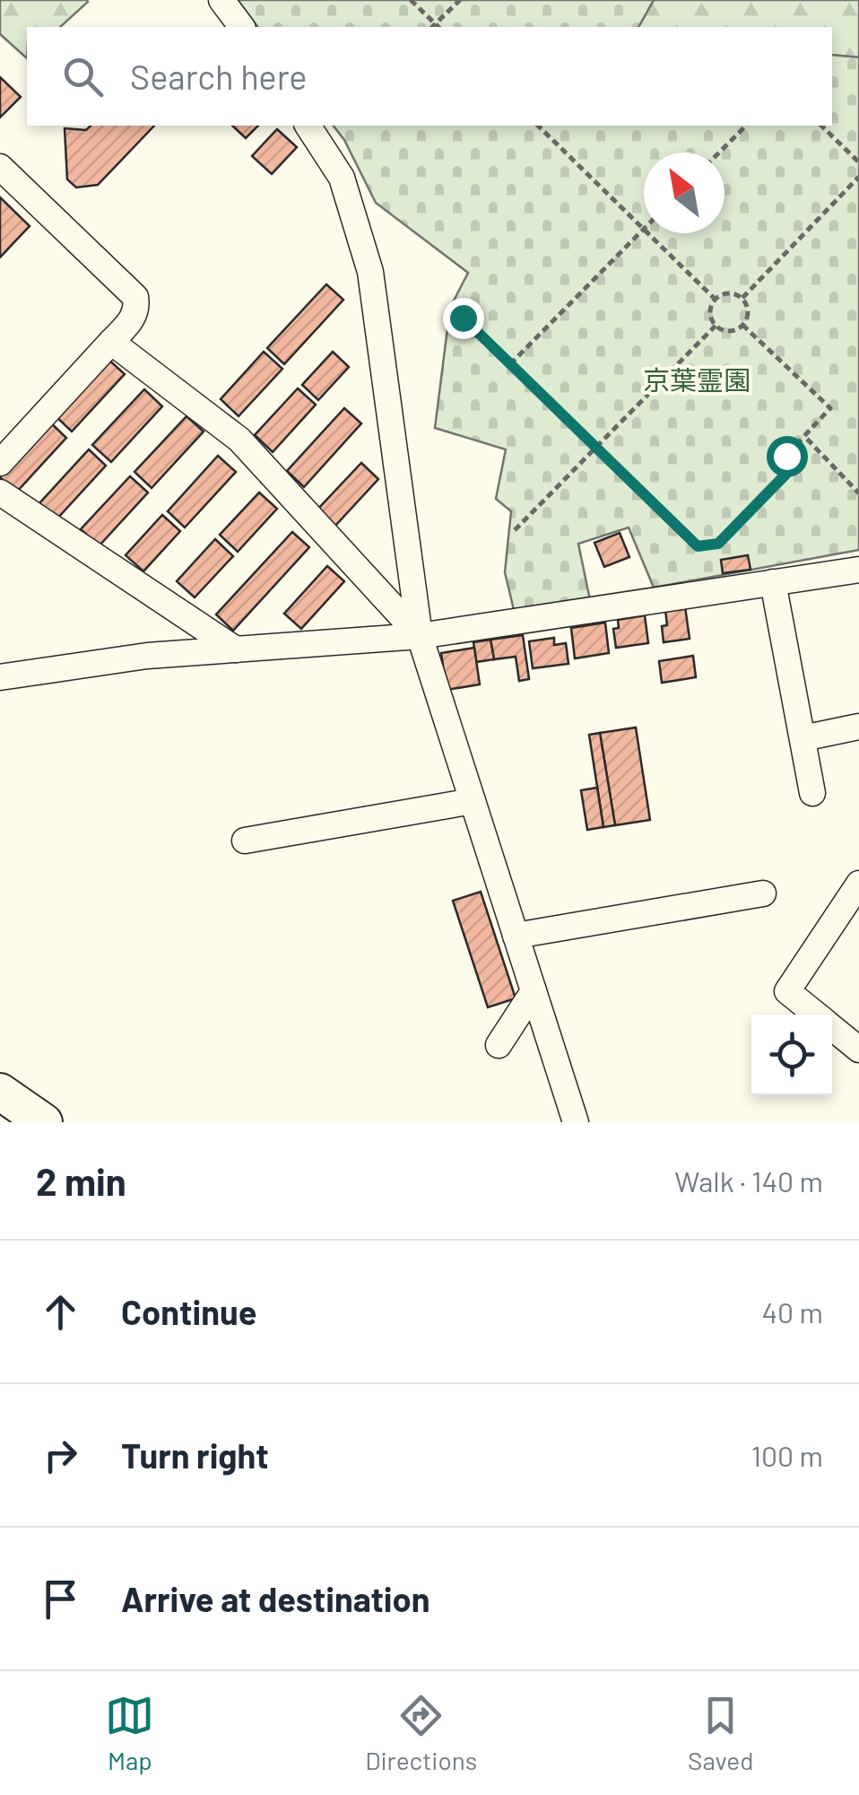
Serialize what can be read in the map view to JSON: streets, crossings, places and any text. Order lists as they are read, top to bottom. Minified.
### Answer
{"parks":["京葉霊園"],"north":"top left","page":{"search":"Search here","heading":["2 min","Walk · 140 m"],"list":[["Continue","40 m"],["Turn right","100 m"],"Arrive at destination"],"nav":["Map","Directions","Saved"]}}
